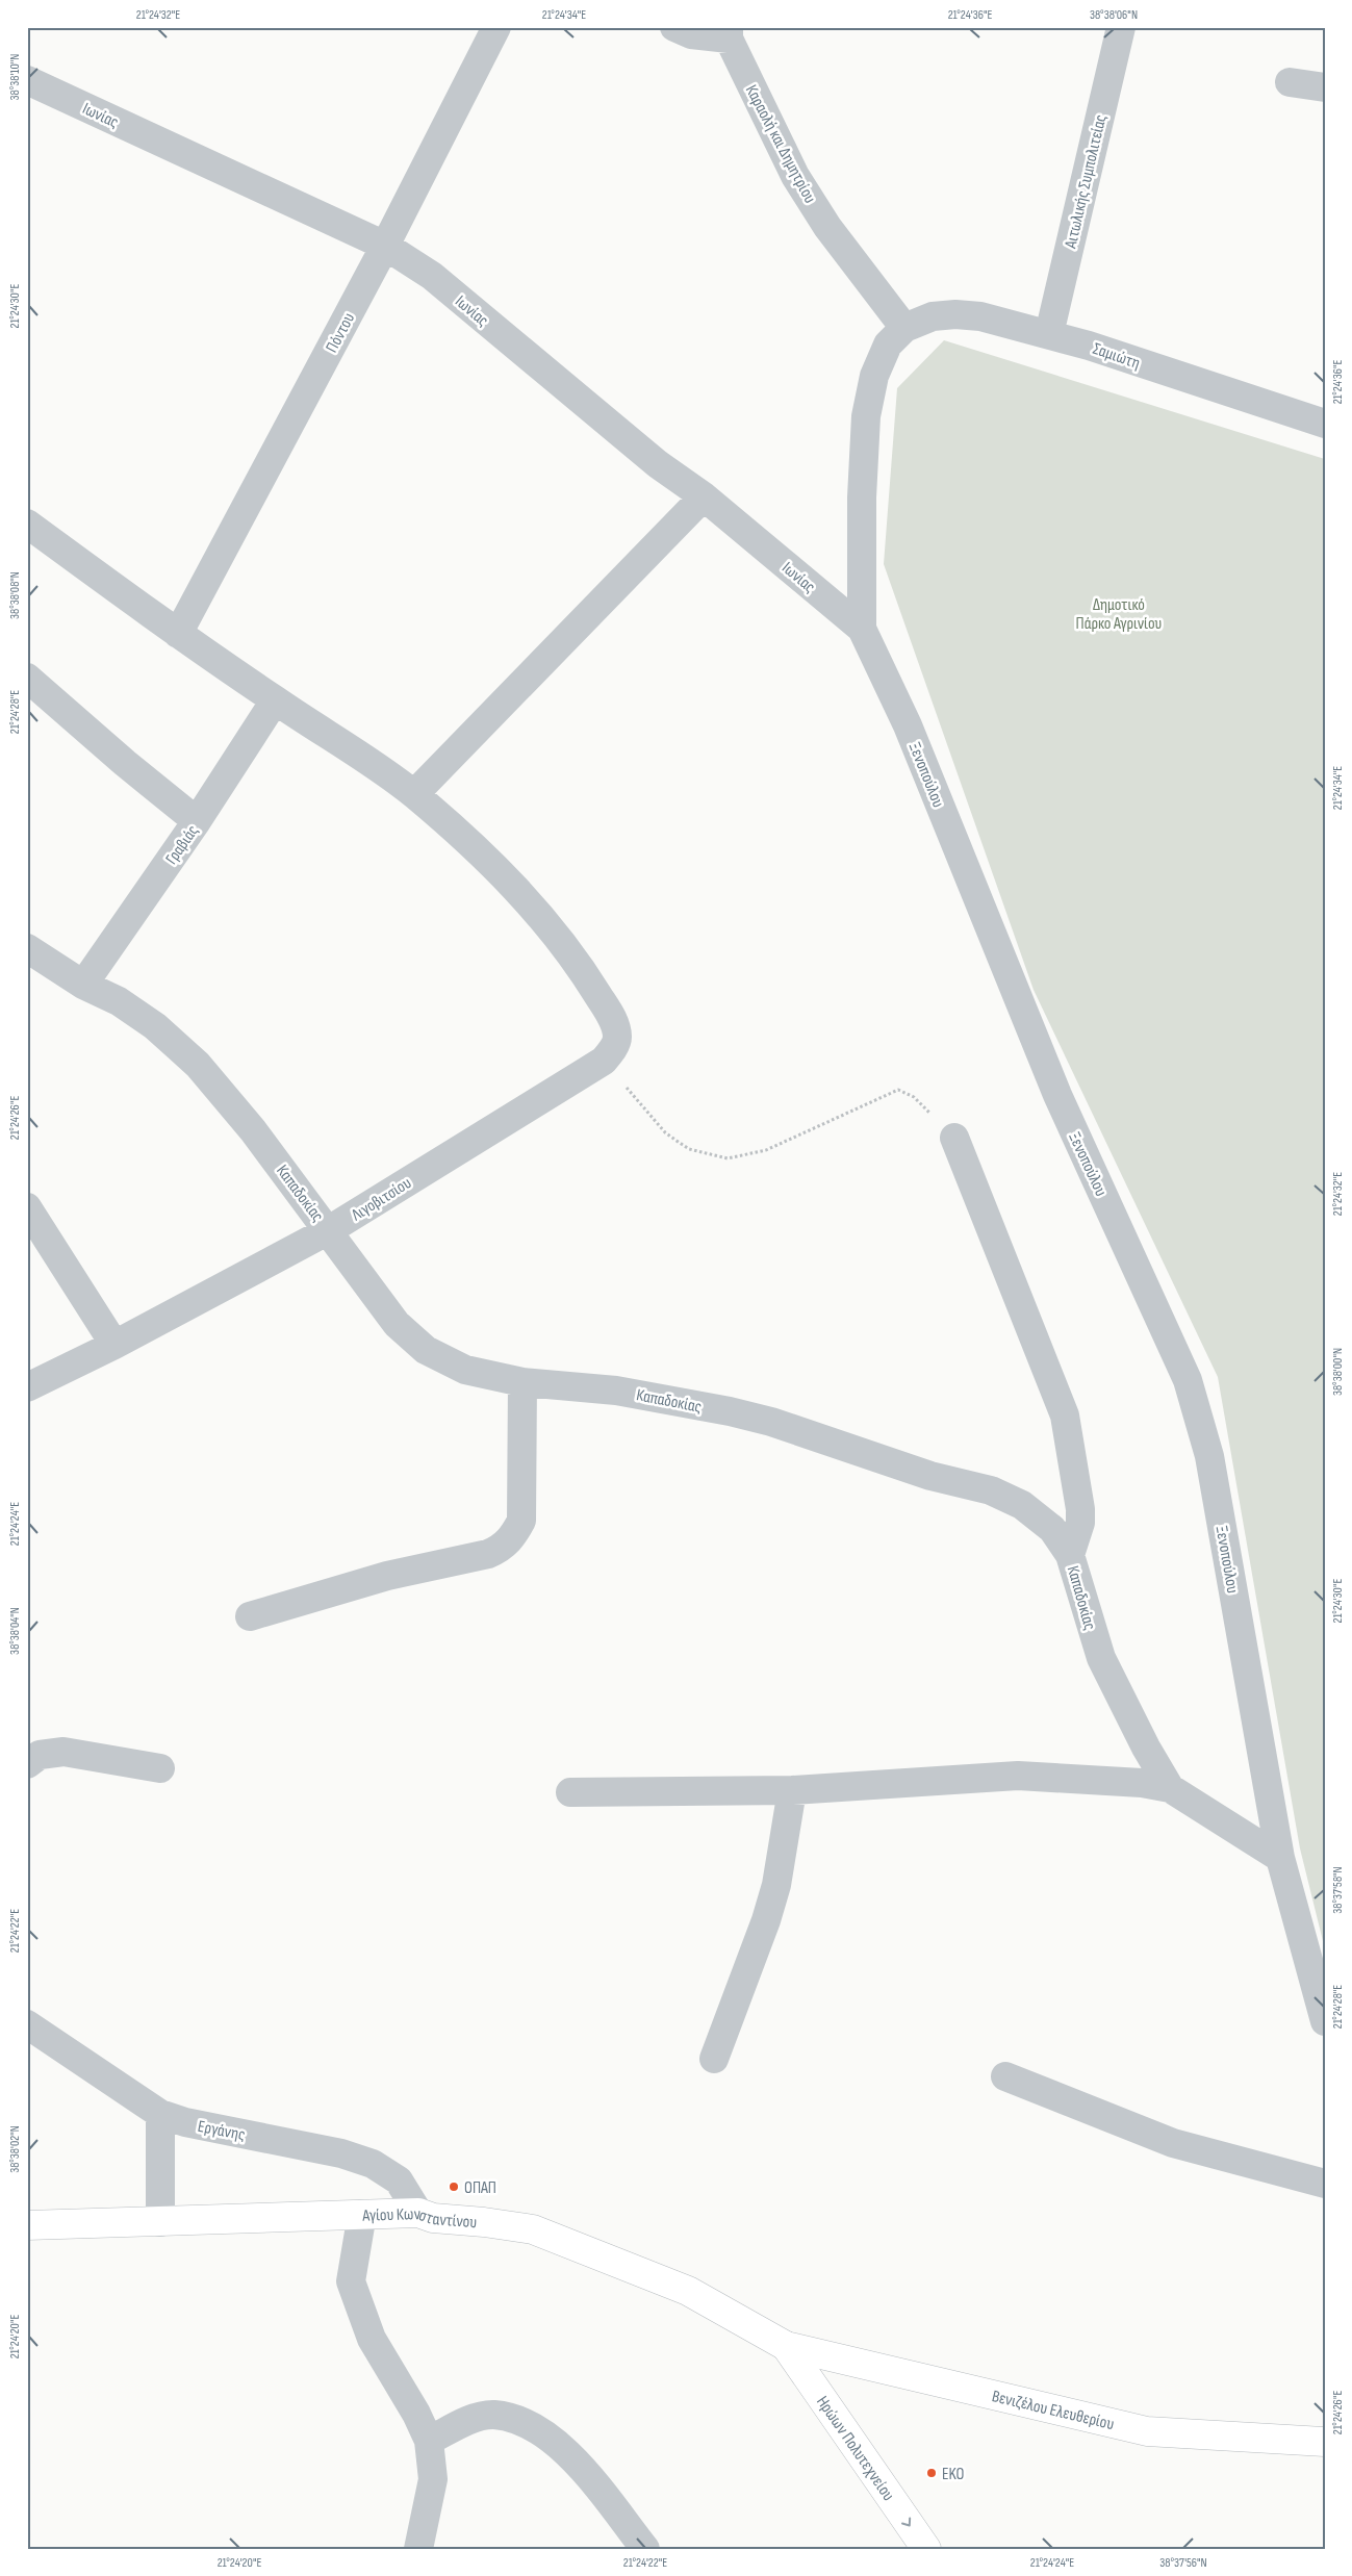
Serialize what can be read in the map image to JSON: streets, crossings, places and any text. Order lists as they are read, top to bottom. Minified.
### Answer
{"streets":{"main road":["Αγίου Κωνσταντίνου","Βενιζέλου Ελευθερίου","Ηρώων Πολυτεχνείου"],"street":["Ιωνίας","Καραολή και Δημητρίου","Αιτωλικής Συμπολιτείας","Πόντου","Σαμιώτη","Ξενοπούλου","Γραβιάς","Καπαδοκίας","Λιγοβιτσίου","Εργάνης"]},"crossings":[["Ιωνίας","Πόντου"],["Ιωνίας","Ξενοπούλου"],["Καραολή και Δημητρίου","Σαμιώτη"],["Καραολή και Δημητρίου","Ξενοπούλου"],["Αιτωλικής Συμπολιτείας","Σαμιώτη"],["Σαμιώτη","Ξενοπούλου"],["Ξενοπούλου","Καπαδοκίας"],["Γραβιάς","Καπαδοκίας"],["Καπαδοκίας","Λιγοβιτσίου"],["Εργάνης","Αγίου Κωνσταντίνου"],["Αγίου Κωνσταντίνου","Βενιζέλου Ελευθερίου"],["Αγίου Κωνσταντίνου","Ηρώων Πολυτεχνείου"],["Βενιζέλου Ελευθερίου","Ηρώων Πολυτεχνείου"]],"one_way":["Ηρώων Πολυτεχνείου"],"parks":["Δημοτικό Πάρκο Αγρινίου"],"places":["ΟΠΑΠ","EKO"],"coordinates":["21°24'32\"E","21°24'34\"E","21°24'36\"E","38°38'06\"N","38°38'10\"N","21°24'30\"E","38°38'08\"N","21°24'28\"E","21°24'26\"E","38°38'00\"N","21°24'24\"E","38°38'04\"N","38°37'58\"N","21°24'22\"E","38°38'02\"N","21°24'20\"E","38°37'56\"N"]}
